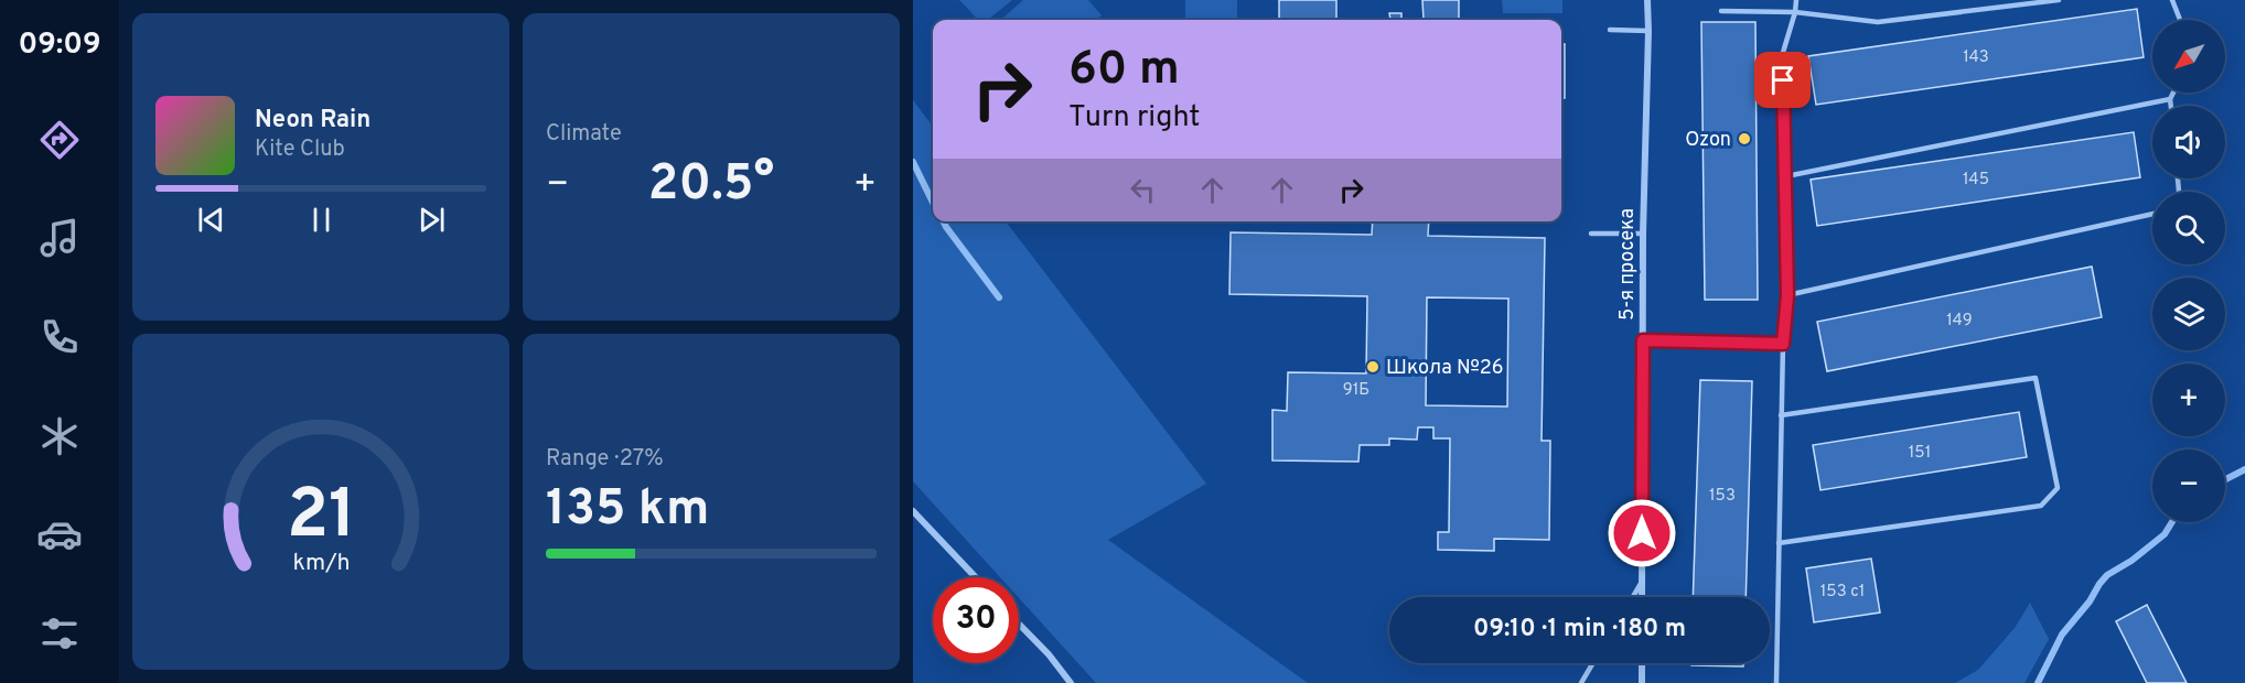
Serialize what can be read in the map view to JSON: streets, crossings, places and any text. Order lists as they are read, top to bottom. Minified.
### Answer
{"streets":{"street":["5-я просека"]},"places":["Ozon","Школа №26"],"house_numbers":["143","145","149","91Б","151","153","153 с1"],"north":"bottom left","page":{"tabs":"09:09","tile":["Climate",["Range · 27%","135 km"]],"map_buttons":["+","−"],"turn":["60 m","Turn right"],"song":["Neon Rain","Kite Club"],"heat":["−","20.5°","+"],"limit":"30","trip":"09:10 · 1 min · 180 m","gauge":["21","km/h"]}}
